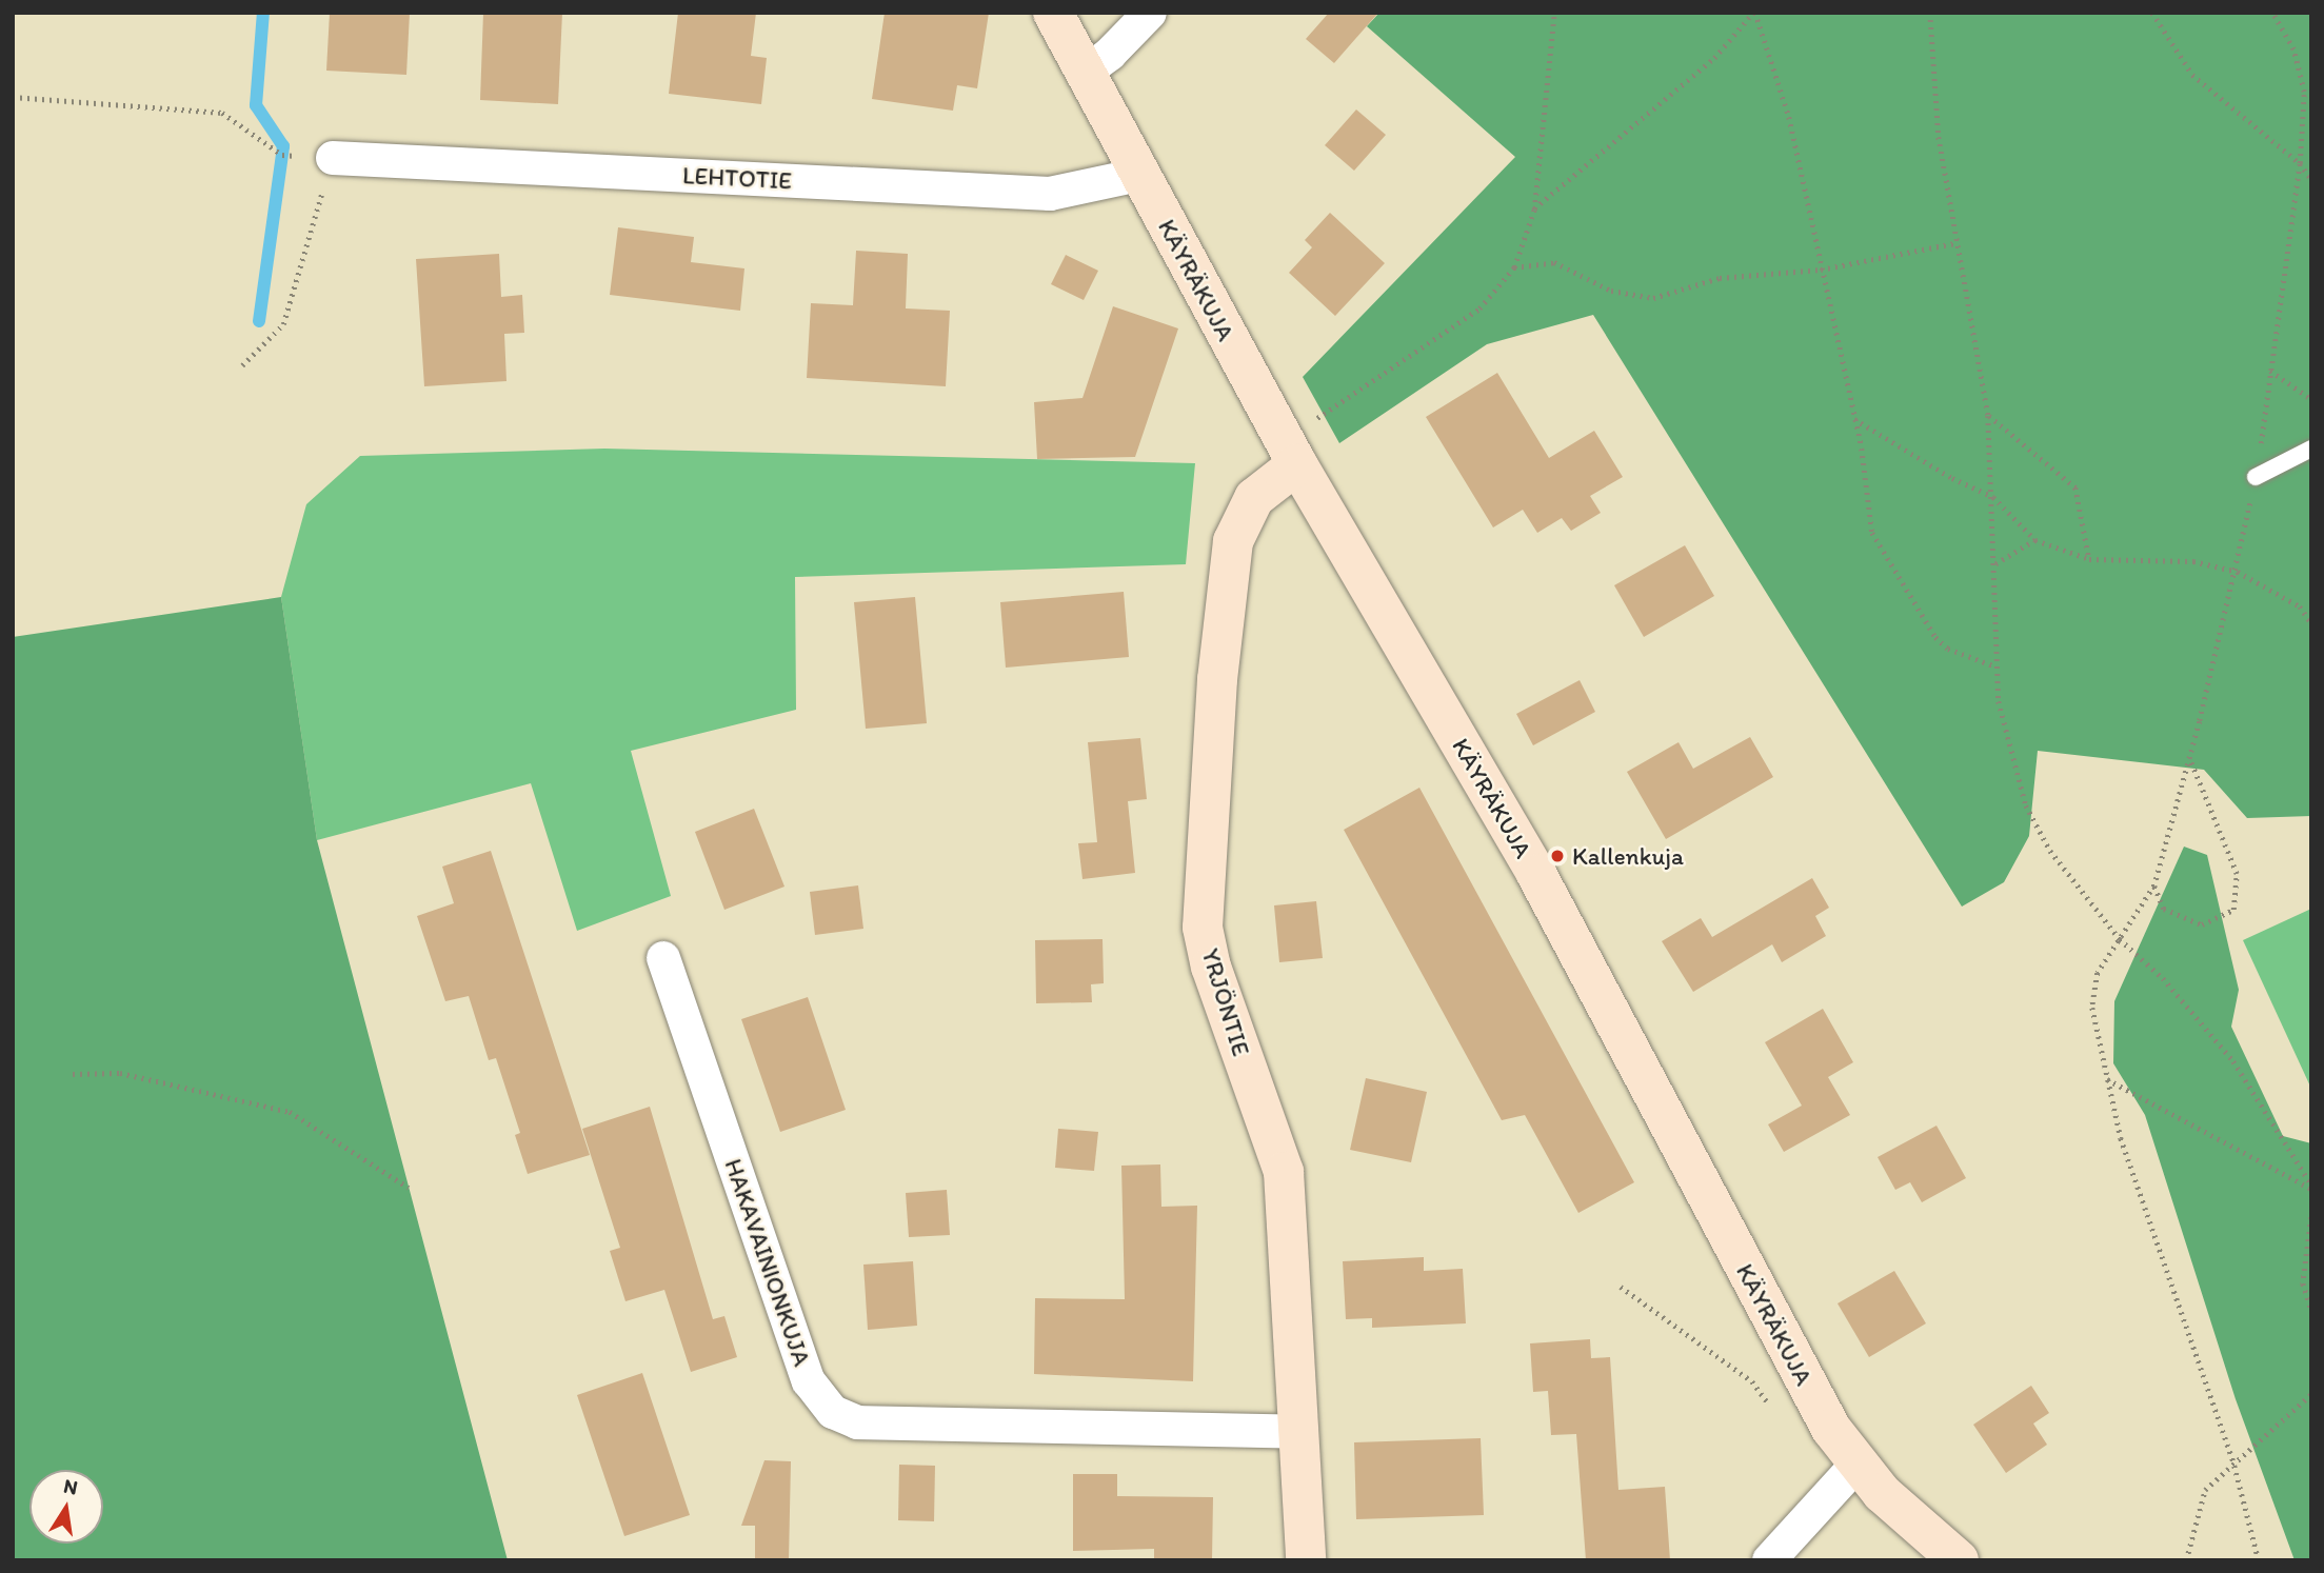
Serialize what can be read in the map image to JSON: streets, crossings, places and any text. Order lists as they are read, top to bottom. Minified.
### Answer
{"streets":{"street":["LEHTOTIE","KÄYRÄKUJA","YRJÖNTIE","HAKAVAINIONKUJA"]},"crossings":[["LEHTOTIE","KÄYRÄKUJA"],["KÄYRÄKUJA","YRJÖNTIE"],["YRJÖNTIE","HAKAVAINIONKUJA"]],"places":["Kallenkuja"],"north":"top"}
